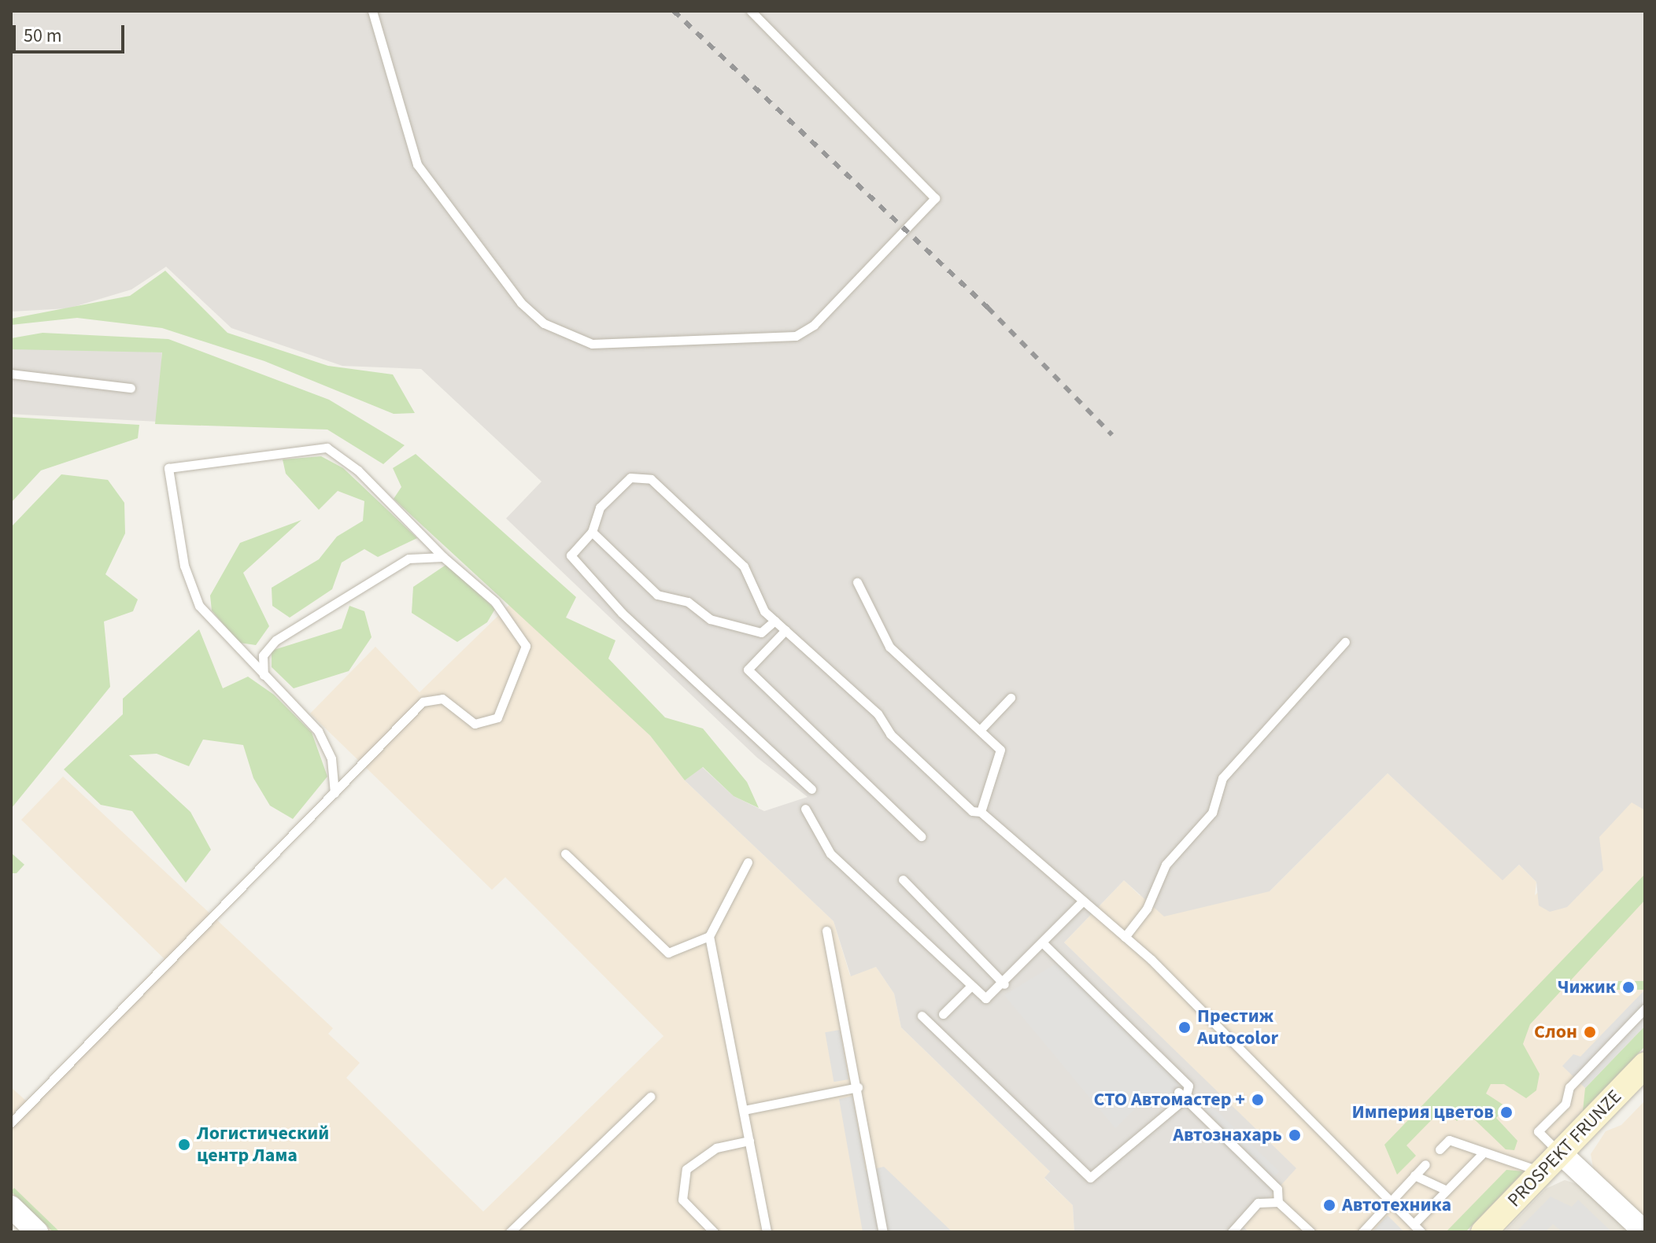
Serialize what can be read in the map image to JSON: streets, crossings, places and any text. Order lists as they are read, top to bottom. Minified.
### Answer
{"streets":{"main road":["PROSPEKT FRUNZE"]},"places":["Чижик","Престиж Autocolor","Слон","СТО Автомастер +","Империя цветов","Автознахарь","Логистический центр Лама","Автотехника"],"scale_bar":"50 m"}
